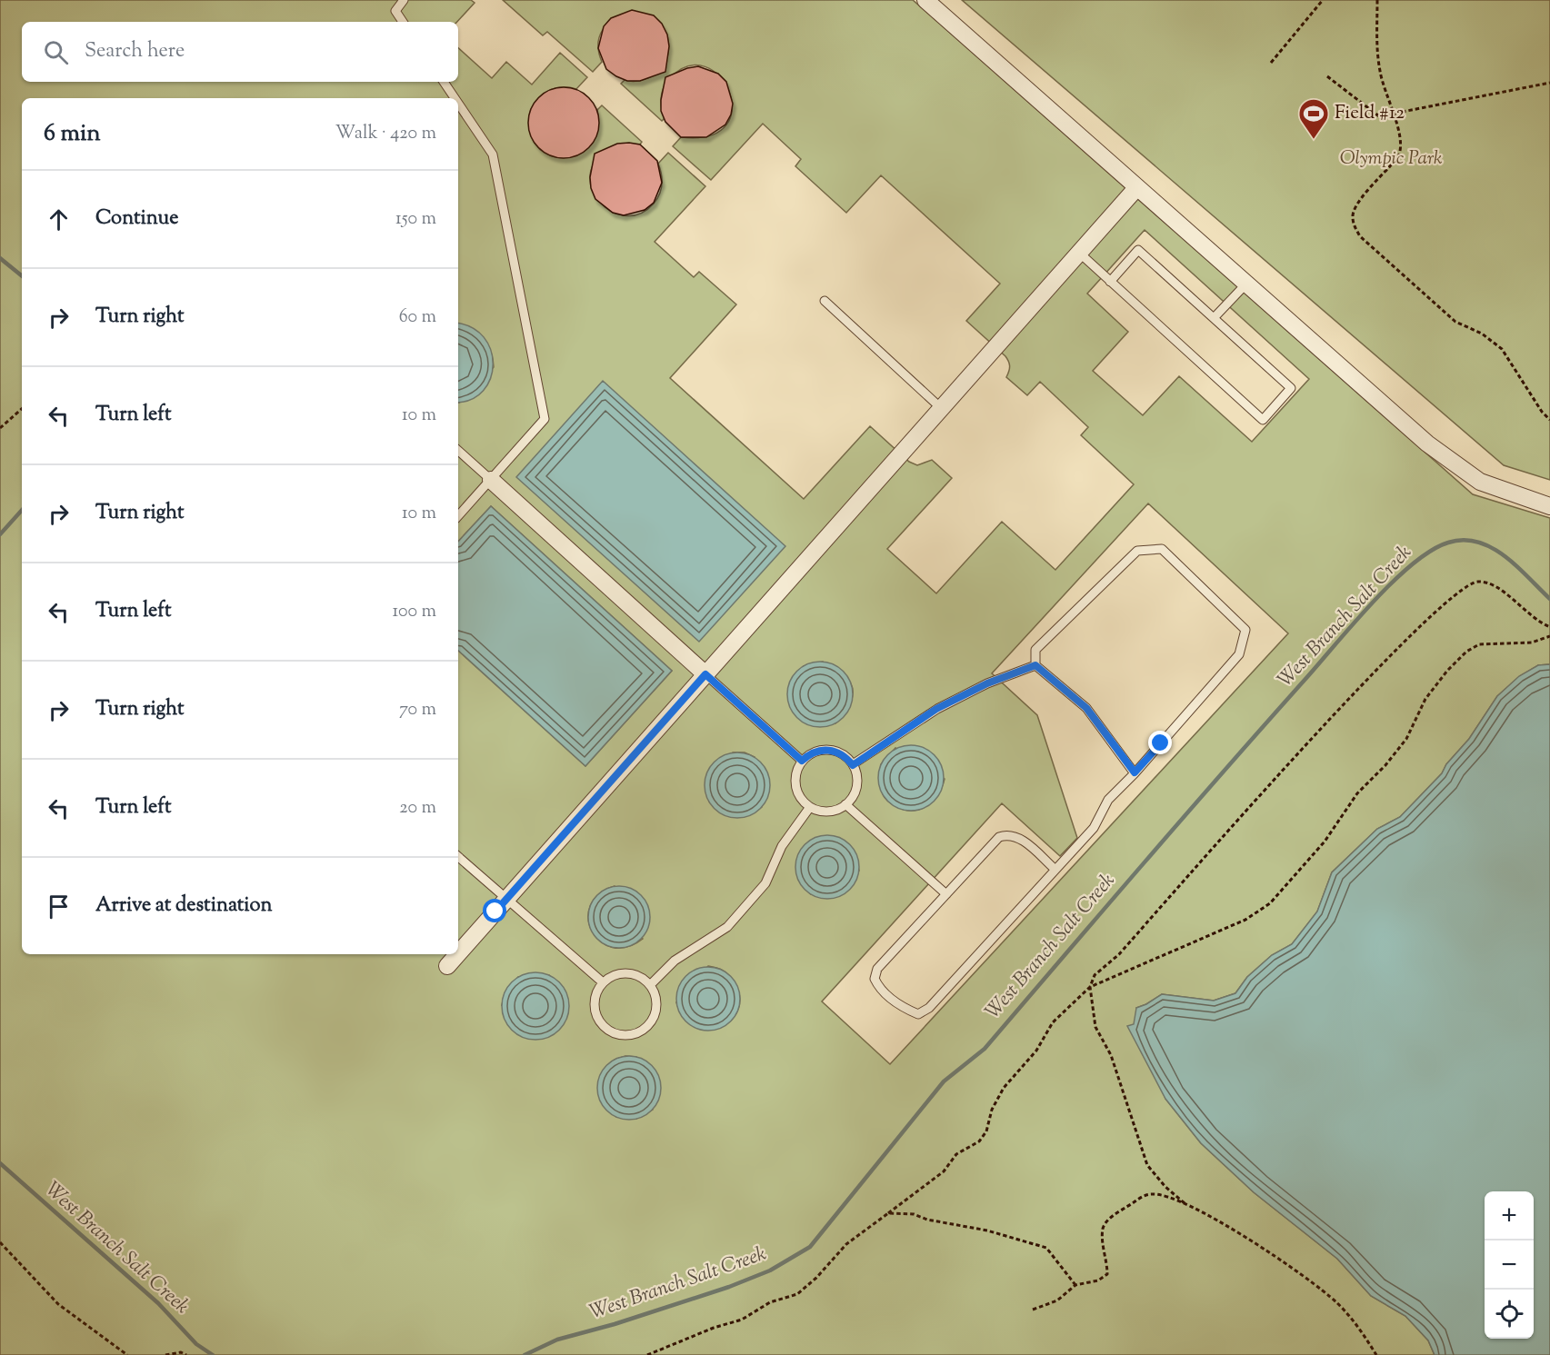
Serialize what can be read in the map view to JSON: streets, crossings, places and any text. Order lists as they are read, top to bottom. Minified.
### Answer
{"water":["West Branch Salt Creek"],"parks":["Olympic Park"],"places":{"sports":["Field #12"]},"page":{"search":"Search here","heading":["6 min","Walk · 420 m"],"list":[["Continue","150 m"],["Turn right","60 m"],["Turn left","10 m"],["Turn right","10 m"],["Turn left","100 m"],["Turn right","70 m"],["Turn left","20 m"],"Arrive at destination"],"map_buttons":["+","−"]}}
